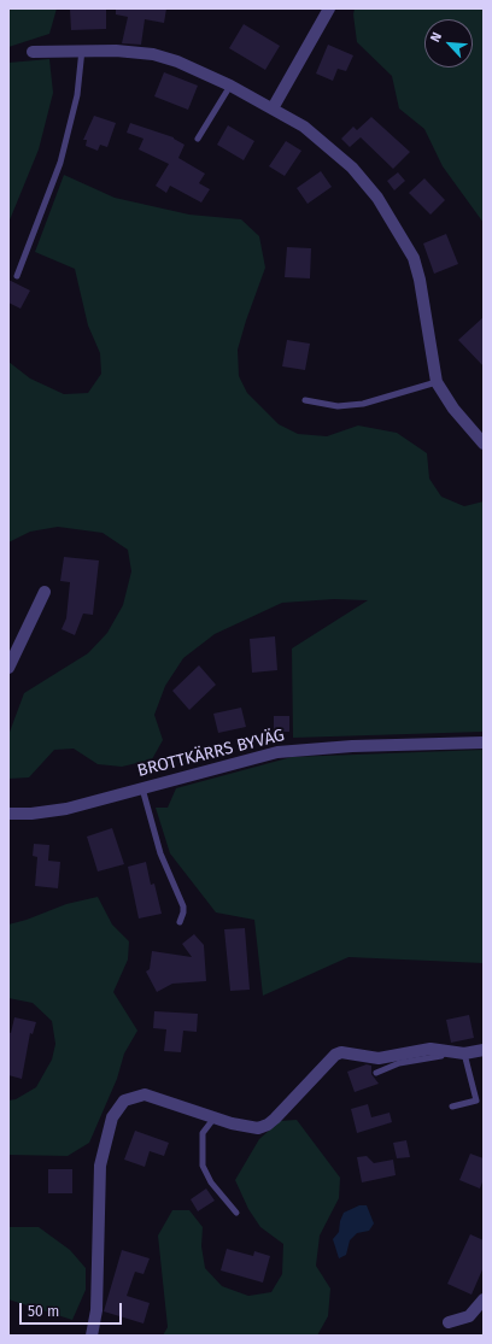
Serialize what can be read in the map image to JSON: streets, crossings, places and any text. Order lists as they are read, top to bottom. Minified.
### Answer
{"streets":{"street":["BROTTKÄRRS BYVÄG"]},"scale_bar":"50 m","north":"top left"}
